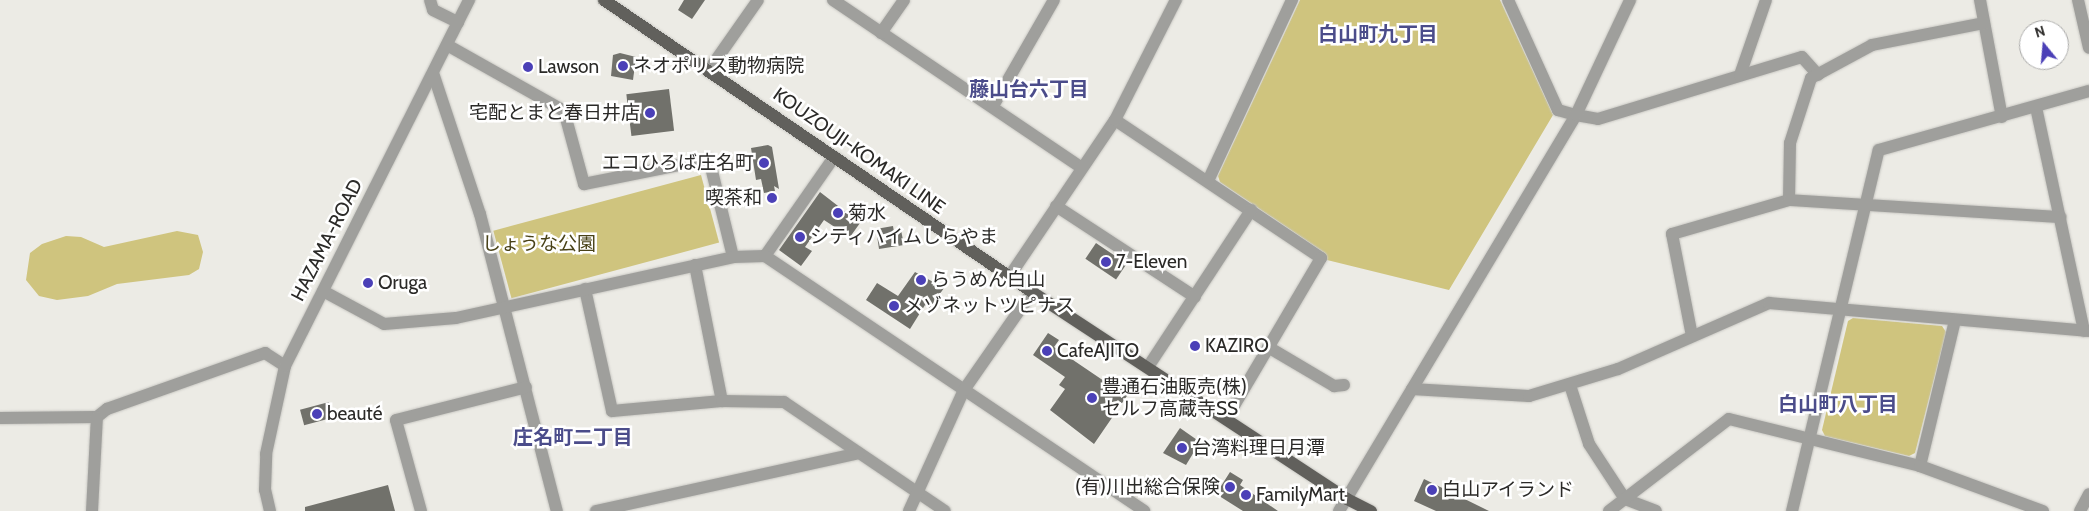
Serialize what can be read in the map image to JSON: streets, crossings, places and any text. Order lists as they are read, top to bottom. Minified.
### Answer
{"streets":{"main road":["KOUZOUJI-KOMAKI LINE"],"street":["HAZAMA-ROAD"]},"districts":["白山町九丁目","藤山台六丁目","白山町八丁目","庄名町二丁目"],"parks":["しょうな公園"],"places":["ネオポリス動物病院","Lawson","宅配とまと春日井店","エコひろば庄名町","喫茶和","菊水","シティハイムしらやま","7-Eleven","らうめん白山","Oruga","メゾネットツピナス","KAZIRO","CafeAJITO","豊通石油販売(株) セルフ高蔵寺SS","beauté","台湾料理日月潭","(有)川出総合保険","白山アイランド","FamilyMart"],"north":"top"}
